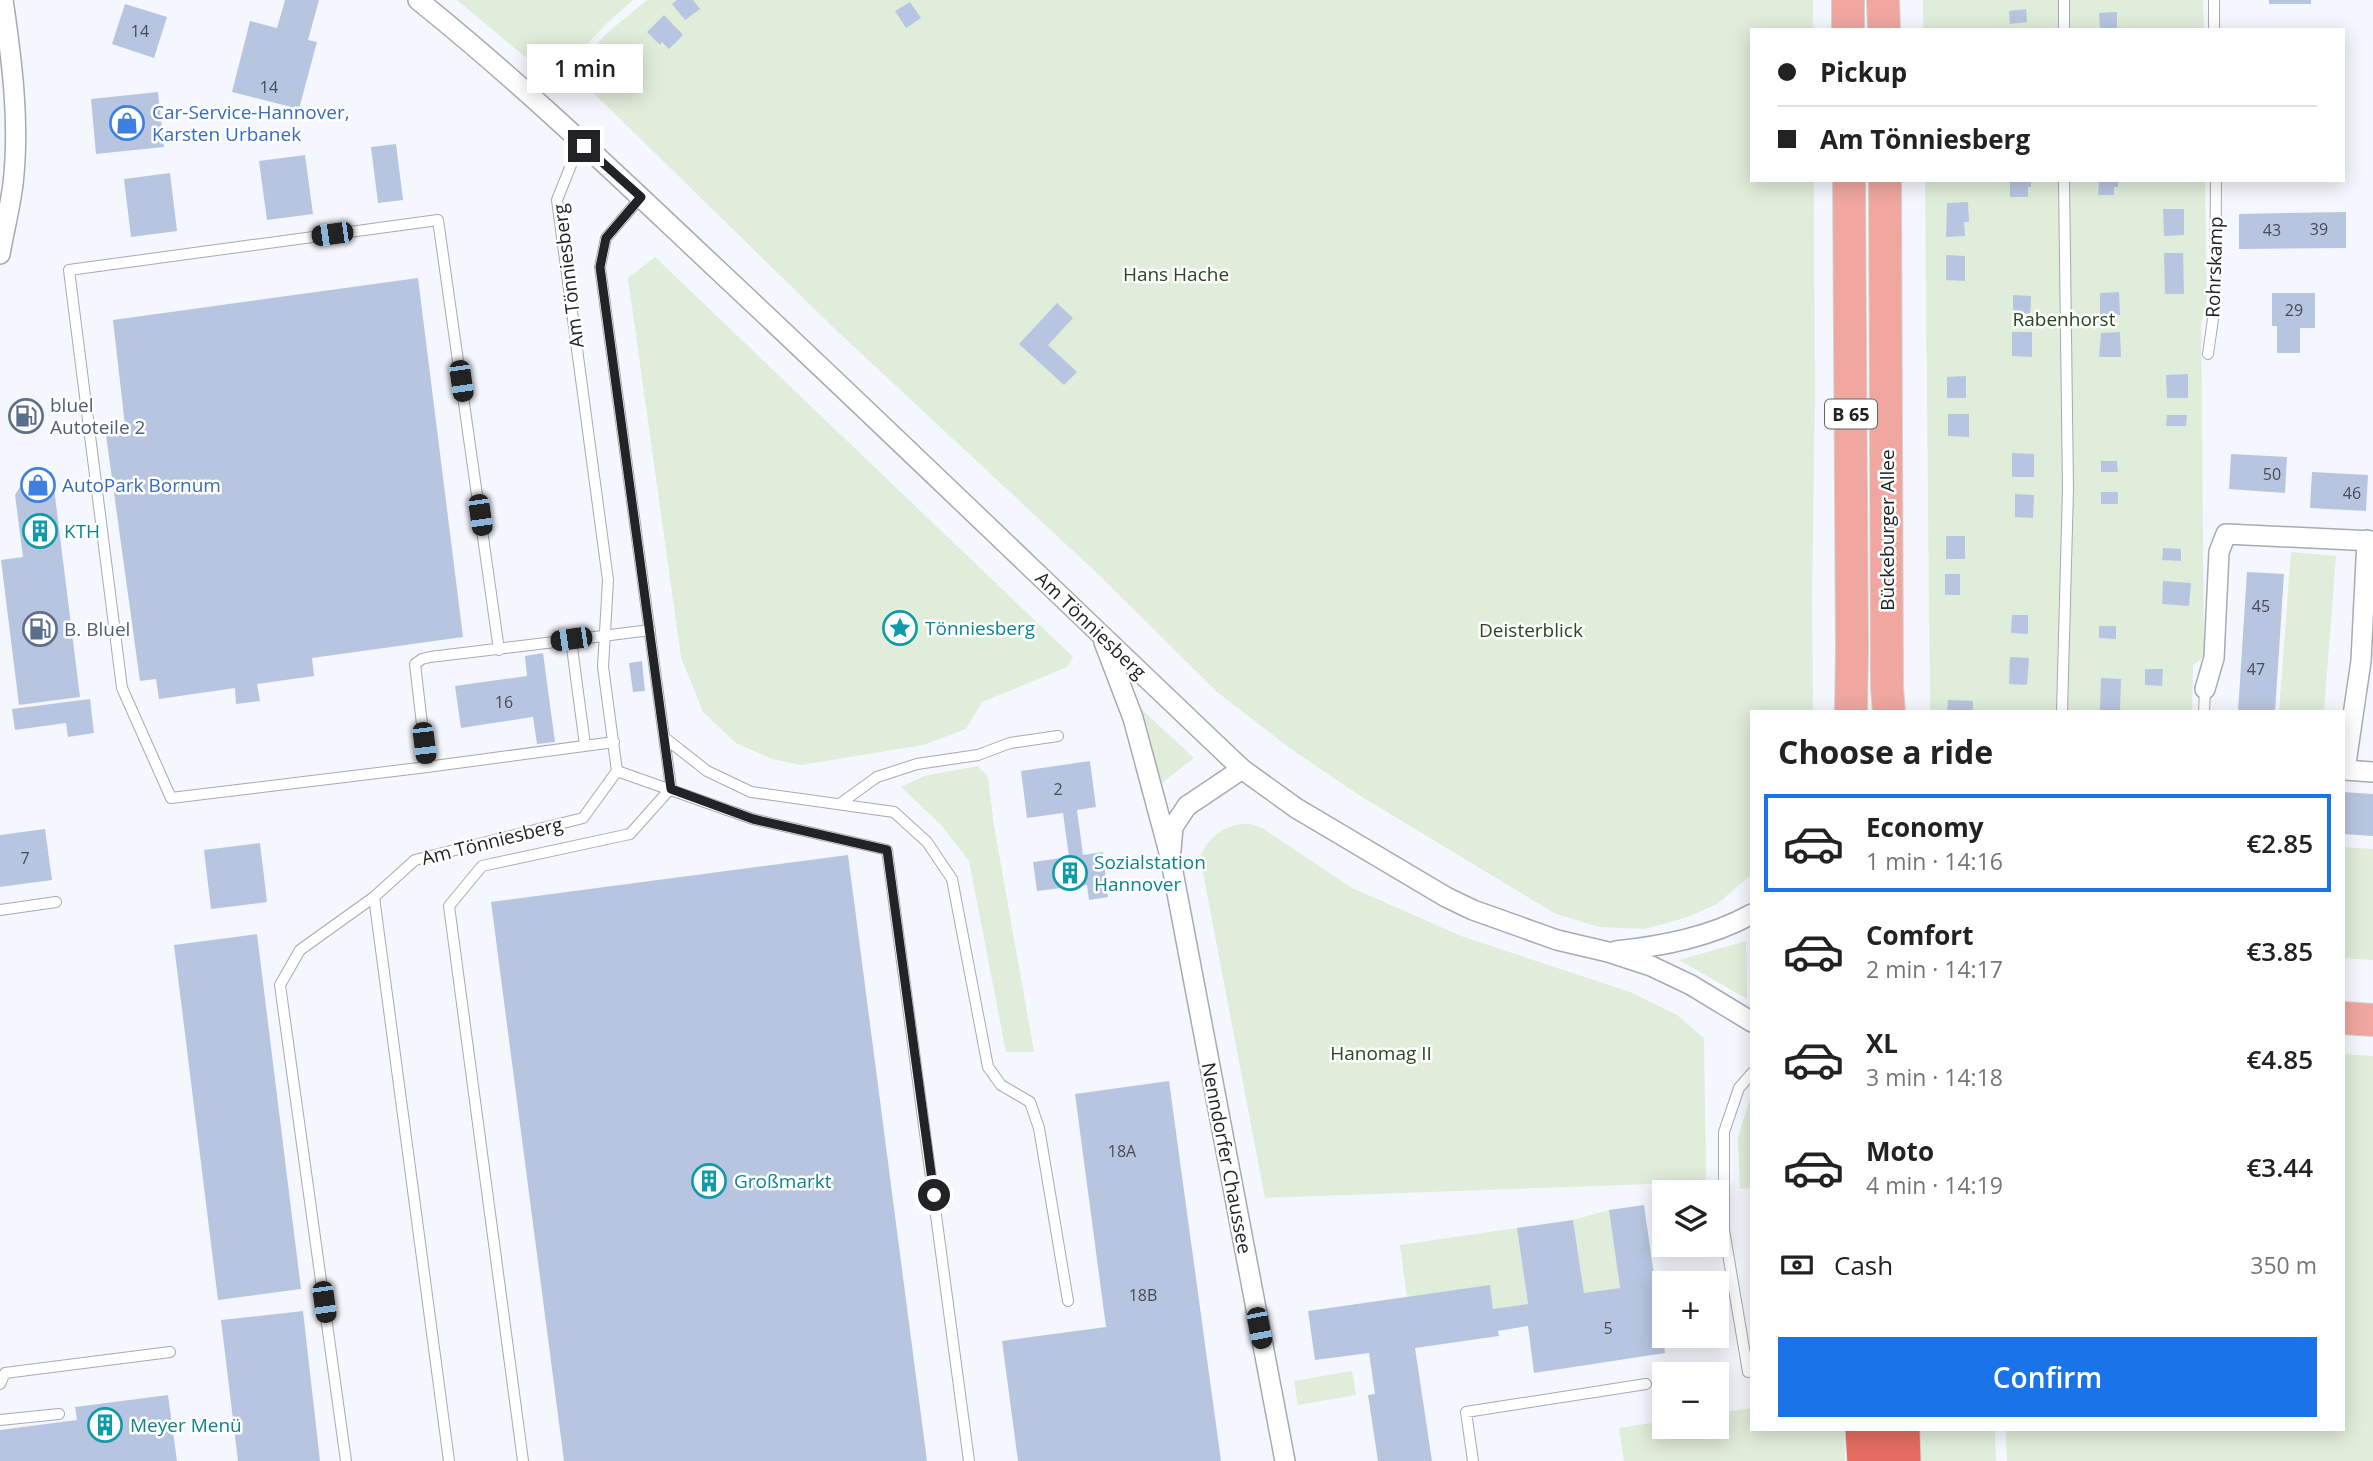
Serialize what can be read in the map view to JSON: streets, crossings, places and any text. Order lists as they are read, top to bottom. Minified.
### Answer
{"streets":{"main road":["B 65","Bückeburger Allee"],"street":["Am Tönniesberg","Nenndorfer Chaussee"],"lane":["Rohrskamp"]},"crossings":[["Am Tönniesberg","Nenndorfer Chaussee"]],"parks":["Hans Hache","Rabenhorst","Deisterblick","Hanomag II"],"places":{"shop":["Car-Service-Hannover, Karsten Urbanek","AutoPark Bornum"],"fuel station":["bluel Autoteile 2","B. Bluel"],"building":["KTH","Sozialstation Hannover","Großmarkt","Meyer Menü"],"place":["Tönniesberg"]},"house_numbers":["14","14","39","43","29","50","46","45","47","16","2","7","18A","18B","5"],"page":{"banner":["Pickup","Am Tönniesberg"],"bubble":"1 min","heading":"Choose a ride","list":[{"name":"Economy","note":"1 min · 14:16","value":"€2.85"},{"name":"Comfort","note":"2 min · 14:17","value":"€3.85"},{"name":"XL","note":"3 min · 14:18","value":"€4.85"},{"name":"Moto","note":"4 min · 14:19","value":"€3.44"}],"map_buttons":["+","−"],"pay":["Cash","350 m"],"buttons":"Confirm"}}
